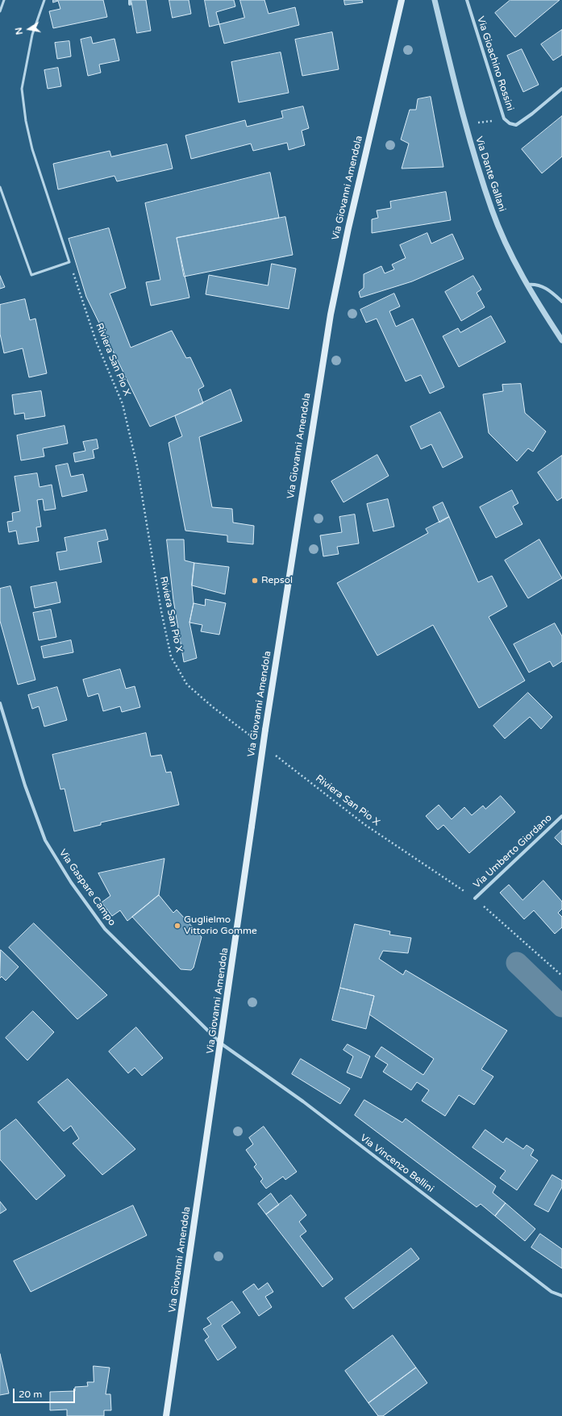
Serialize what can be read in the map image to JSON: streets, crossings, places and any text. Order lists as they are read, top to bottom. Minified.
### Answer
{"streets":{"main road":["Via Giovanni Amendola"],"street":["Via Gioachino Rossini","Via Dante Gallani","Via Umberto Giordano","Via Gaspare Campo","Via Vincenzo Bellini"],"path":["Riviera San Pio X"]},"crossings":[["Via Giovanni Amendola","Via Gaspare Campo"],["Via Giovanni Amendola","Via Vincenzo Bellini"],["Riviera San Pio X","Via Umberto Giordano"],["Via Gaspare Campo","Via Vincenzo Bellini"]],"places":["Repsol","Guglielmo Vittorio Gomme"],"scale_bar":"20 m","north":"left"}
